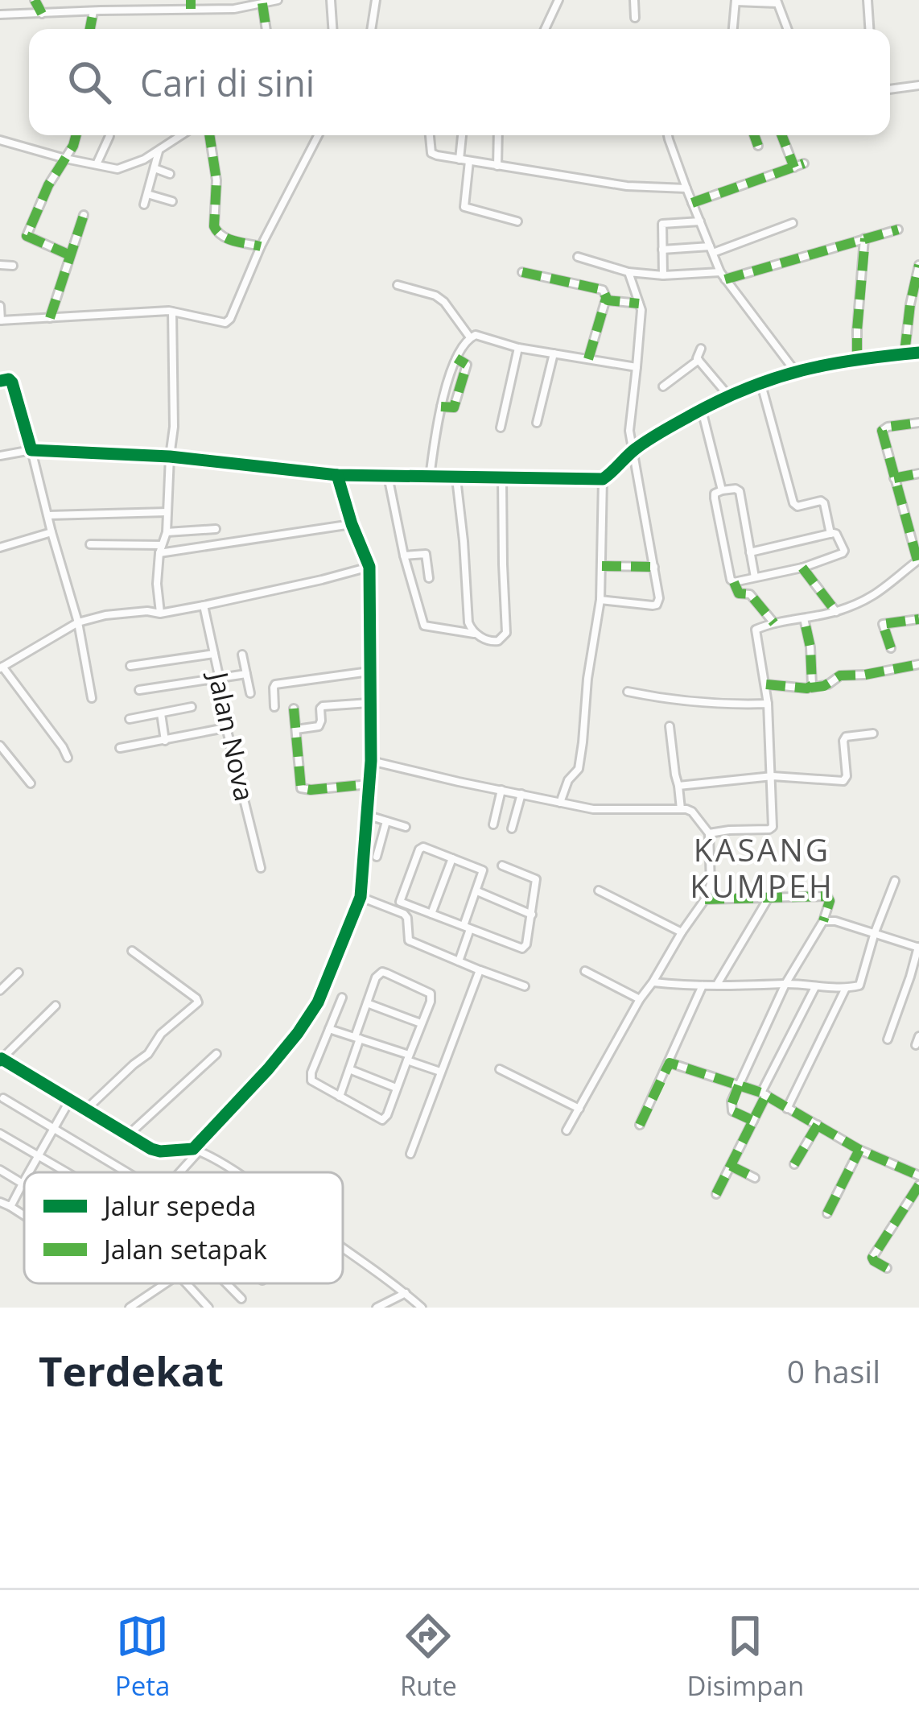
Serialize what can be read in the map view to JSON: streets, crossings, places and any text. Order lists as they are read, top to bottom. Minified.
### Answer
{"streets":{"street":["Jalan Nova"]},"districts":["KASANG KUMPEH"],"legend":["Jalur sepeda","Jalan setapak"],"page":{"search":"Cari di sini","heading":["Terdekat","0 hasil"],"nav":["Peta","Rute","Disimpan"]}}
